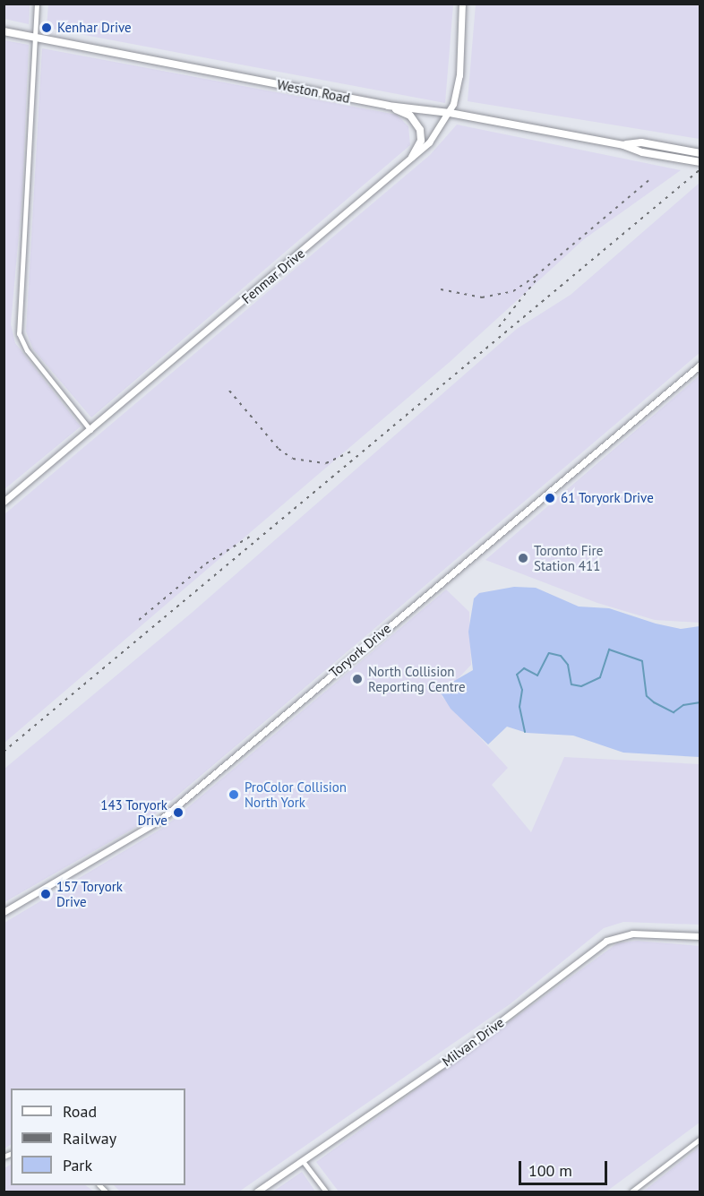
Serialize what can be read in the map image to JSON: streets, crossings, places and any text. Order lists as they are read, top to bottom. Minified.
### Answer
{"streets":{"main road":["Weston Road"],"street":["Fenmar Drive","Toryork Drive","Milvan Drive"]},"crossings":[["Weston Road","Fenmar Drive"]],"places":["Kenhar Drive","61 Toryork Drive","Toronto Fire Station 411","North Collision Reporting Centre","ProColor Collision North York","143 Toryork Drive","157 Toryork Drive"],"legend":["Road","Railway","Park"],"scale_bar":"100 m"}
